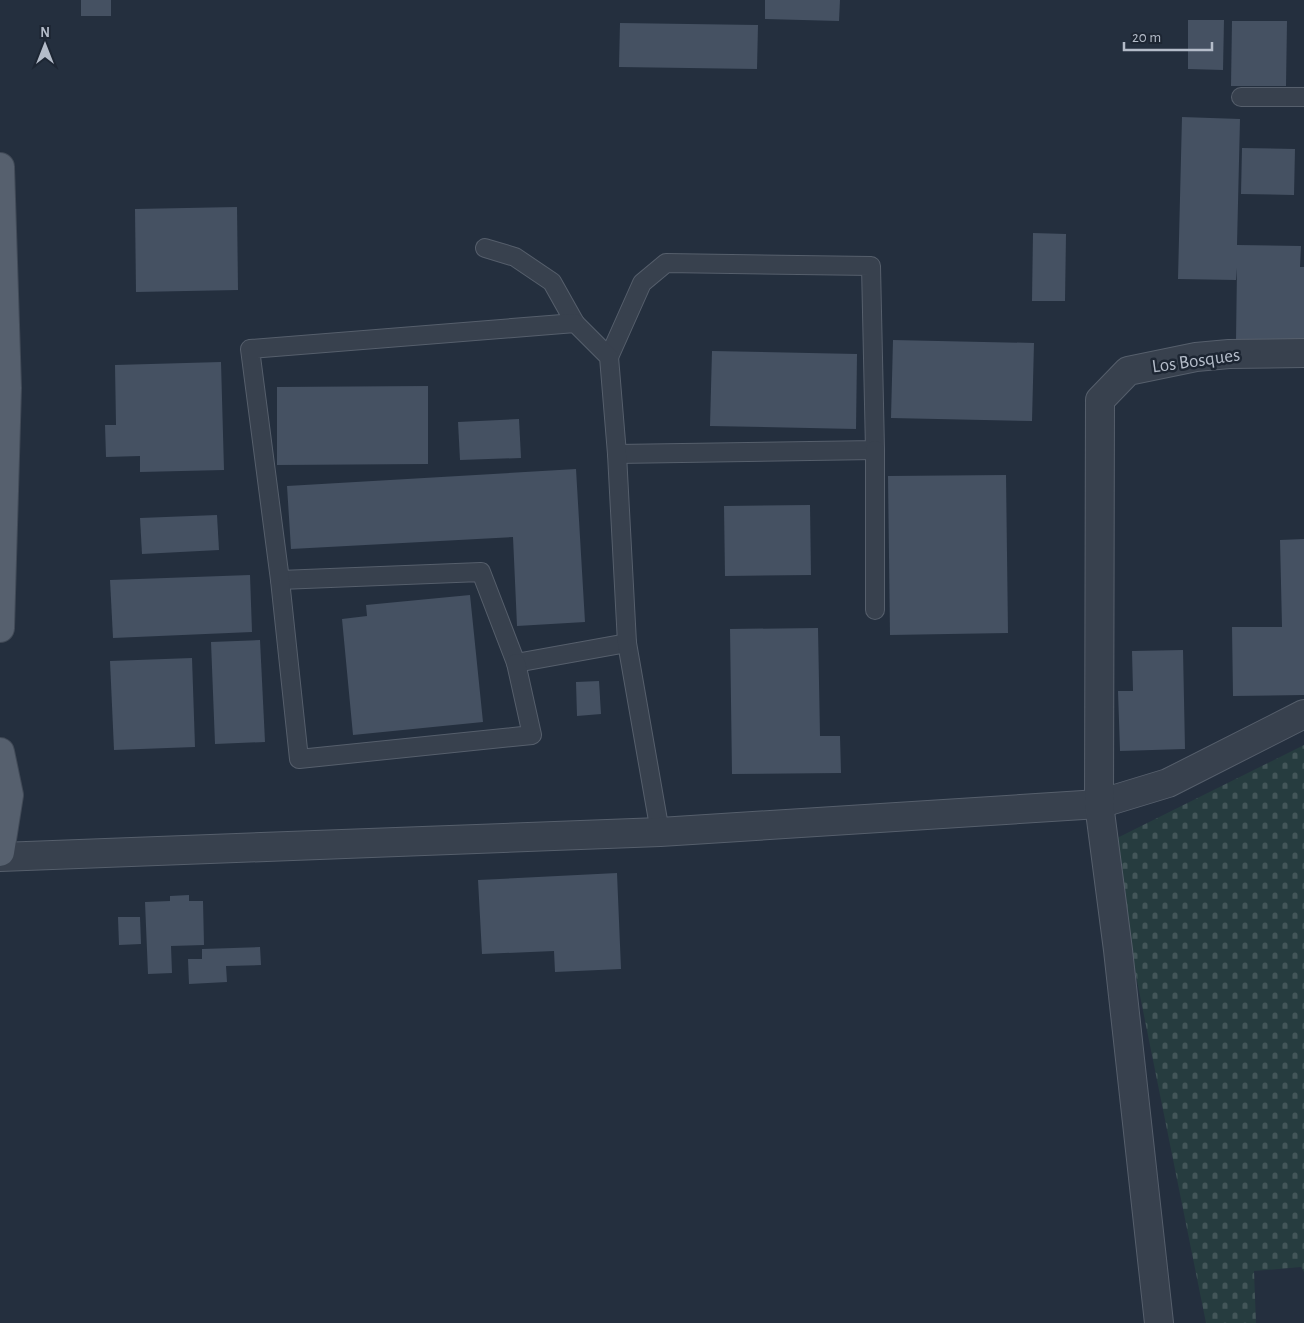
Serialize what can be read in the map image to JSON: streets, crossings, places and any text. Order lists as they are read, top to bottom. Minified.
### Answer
{"streets":{"street":["Los Bosques"]},"scale_bar":"20 m","north":"top"}
